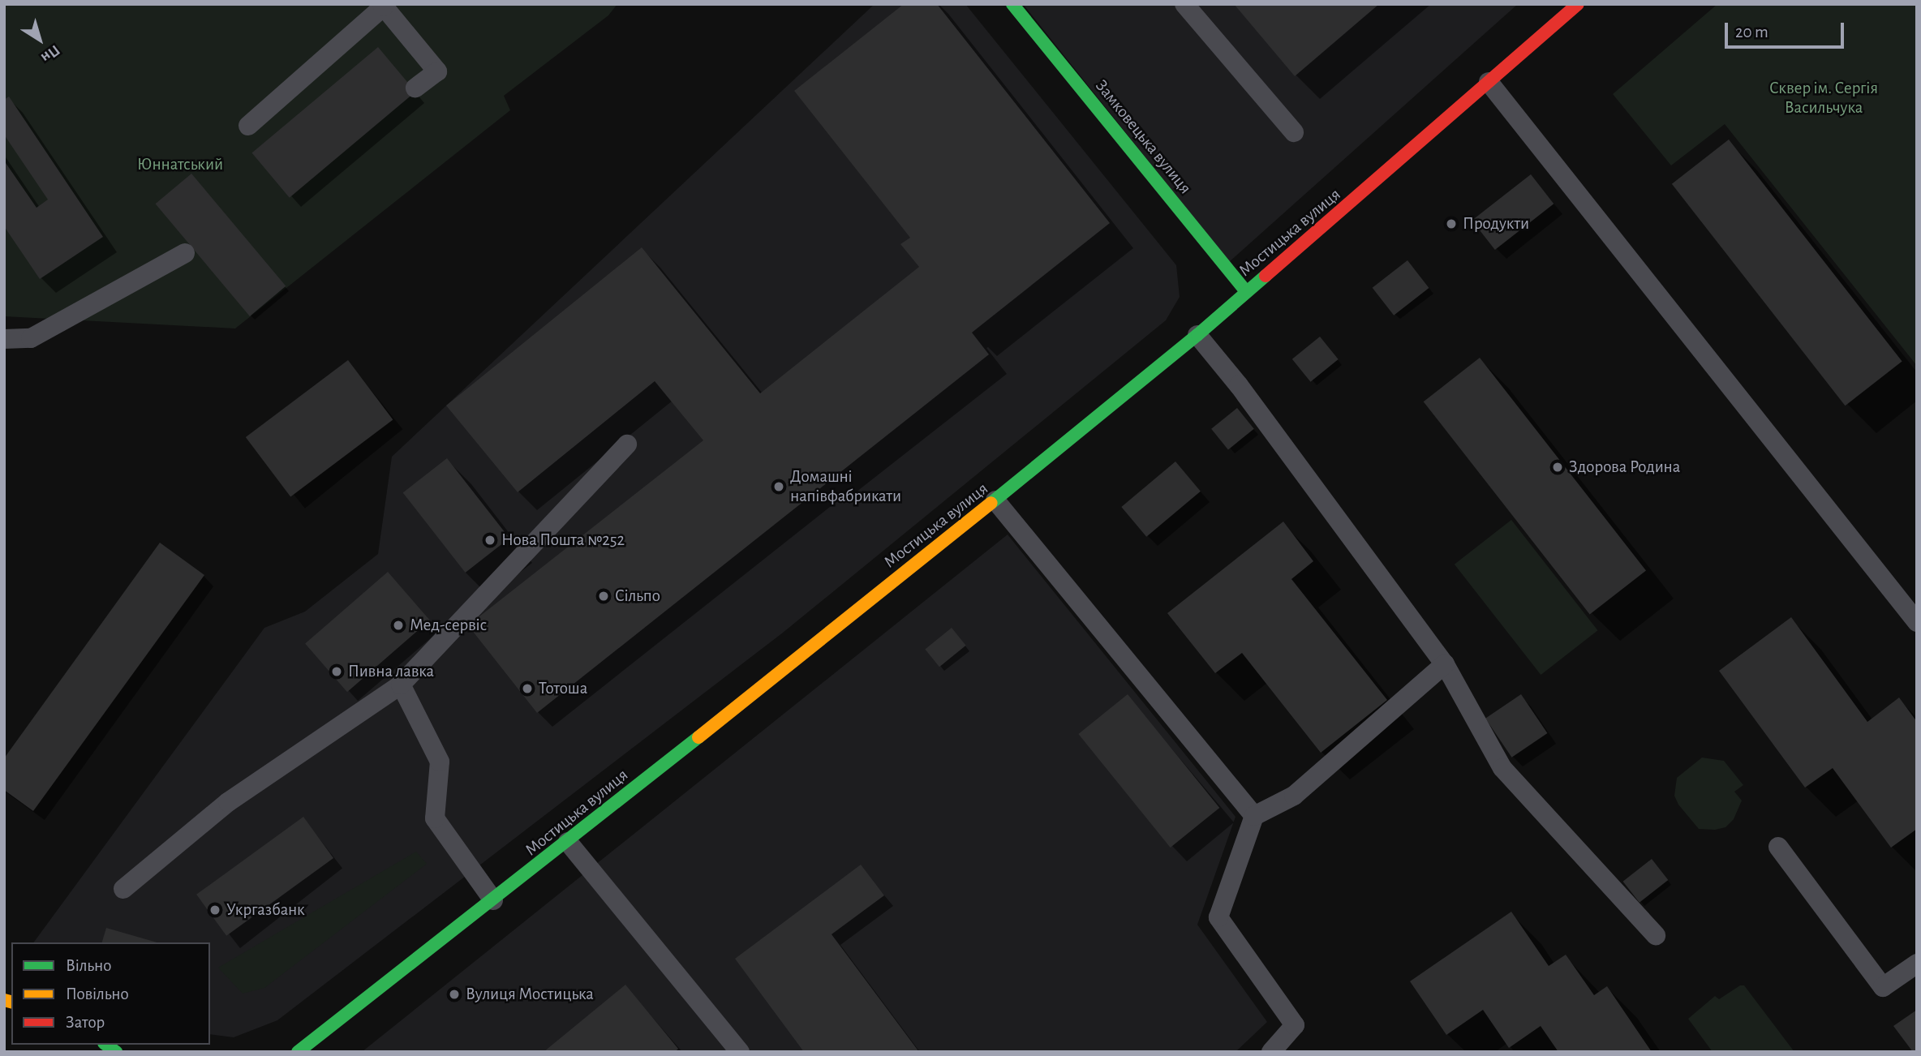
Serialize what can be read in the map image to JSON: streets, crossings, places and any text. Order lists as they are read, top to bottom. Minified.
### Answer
{"streets":{"street":["Замковецька вулиця","Мостицька вулиця"]},"crossings":[["Замковецька вулиця","Мостицька вулиця"]],"parks":["Сквер ім. Сергія Васильчука","Юннатський"],"places":["Продукти","Здорова Родина","Домашні напівфабрикати","Нова Пошта №252","Сільпо","Мед-сервіс","Пивна лавка","Тотоша","Укргазбанк","Вулиця Мостицька"],"legend":["Вільно","Повільно","Затор"],"scale_bar":"20 m","north":"bottom right"}
